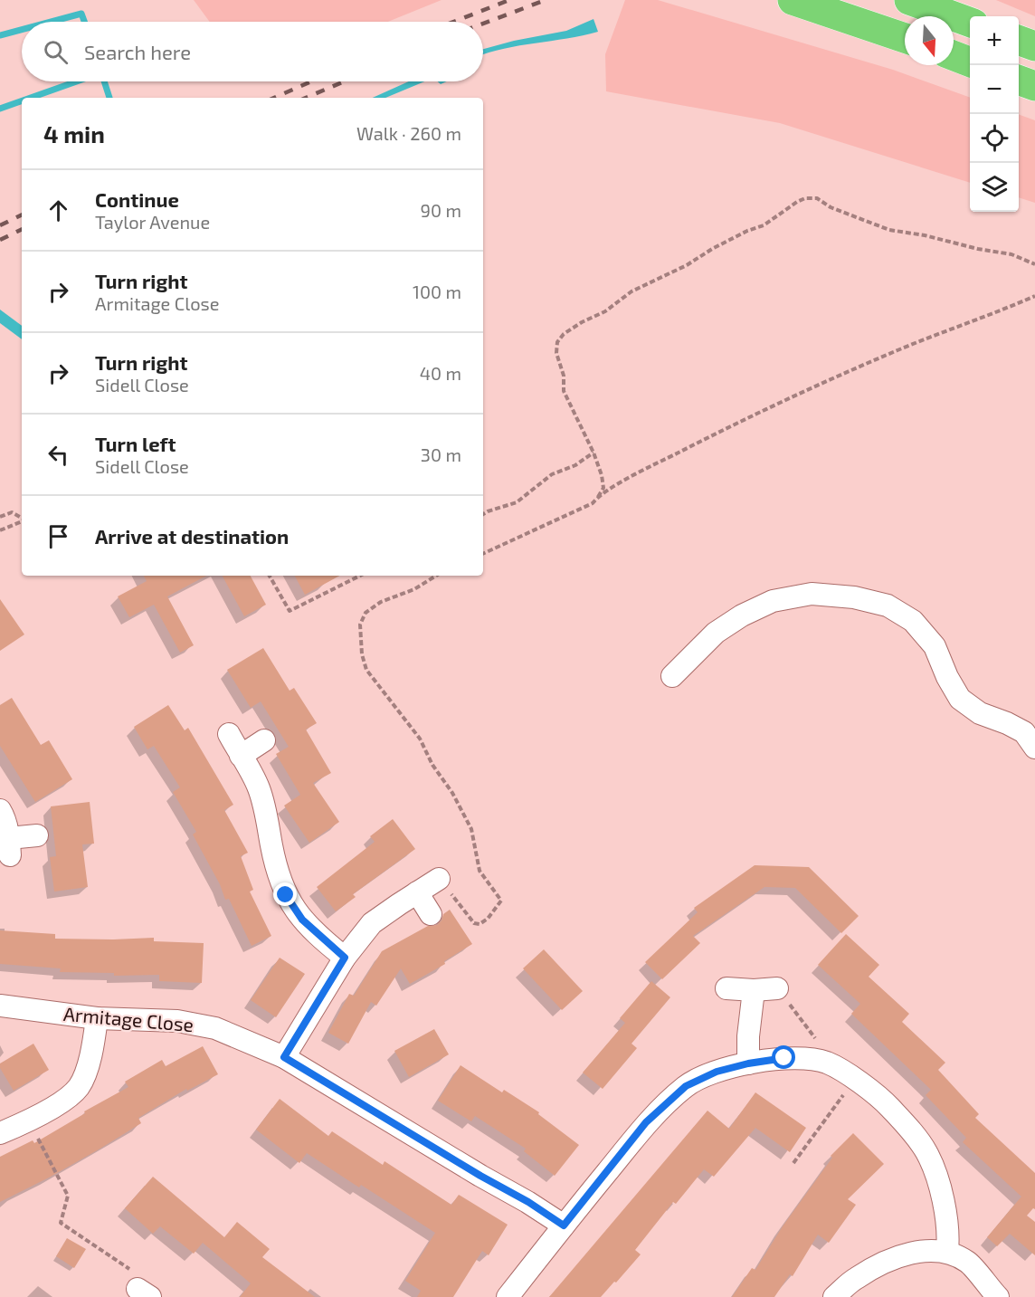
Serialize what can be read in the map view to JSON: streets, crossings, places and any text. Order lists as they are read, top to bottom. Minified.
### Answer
{"streets":{"street":["Armitage Close"]},"north":"bottom","page":{"map_buttons":["+","−"],"search":"Search here","heading":["4 min","Walk · 260 m"],"list":[["Continue","Taylor Avenue","90 m"],["Turn right","Armitage Close","100 m"],["Turn right","Sidell Close","40 m"],["Turn left","Sidell Close","30 m"],"Arrive at destination"]}}
